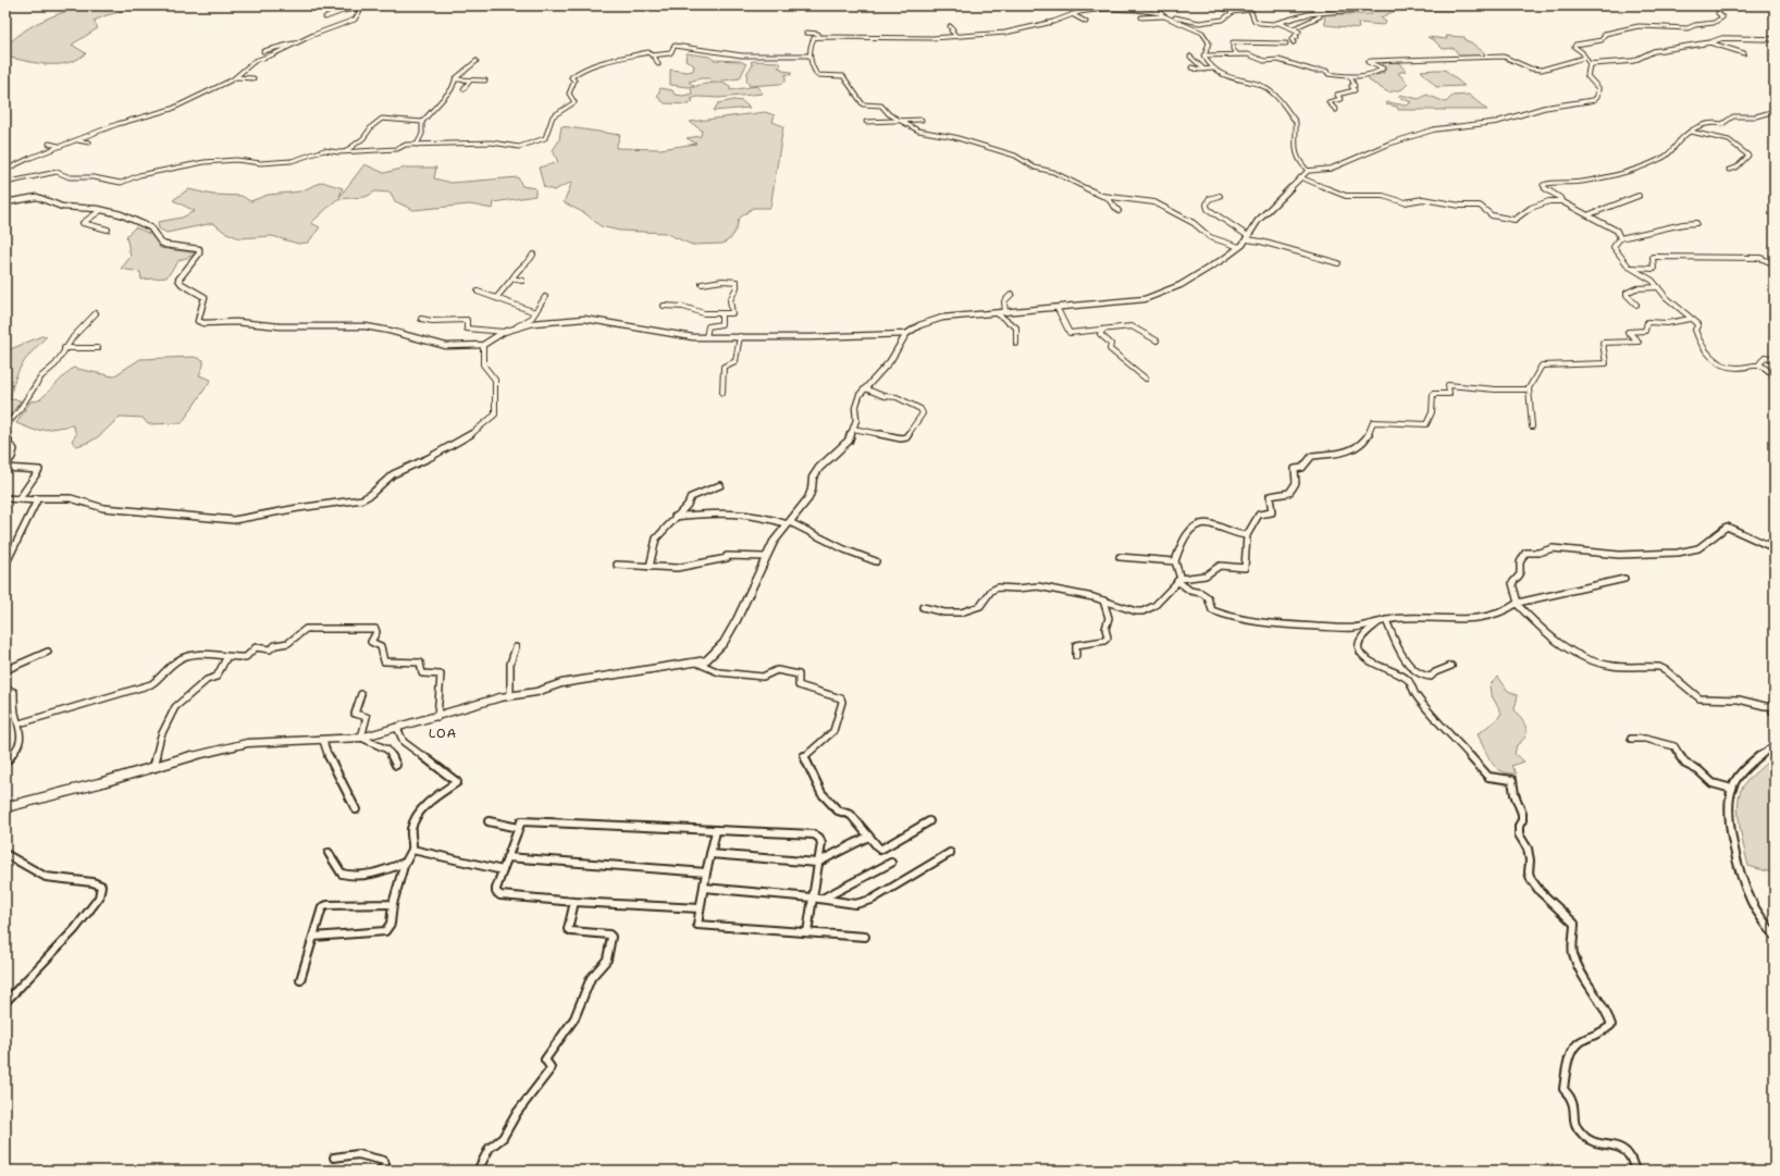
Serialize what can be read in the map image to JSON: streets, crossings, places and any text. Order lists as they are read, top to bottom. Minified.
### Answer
{"districts":["LOA"]}
